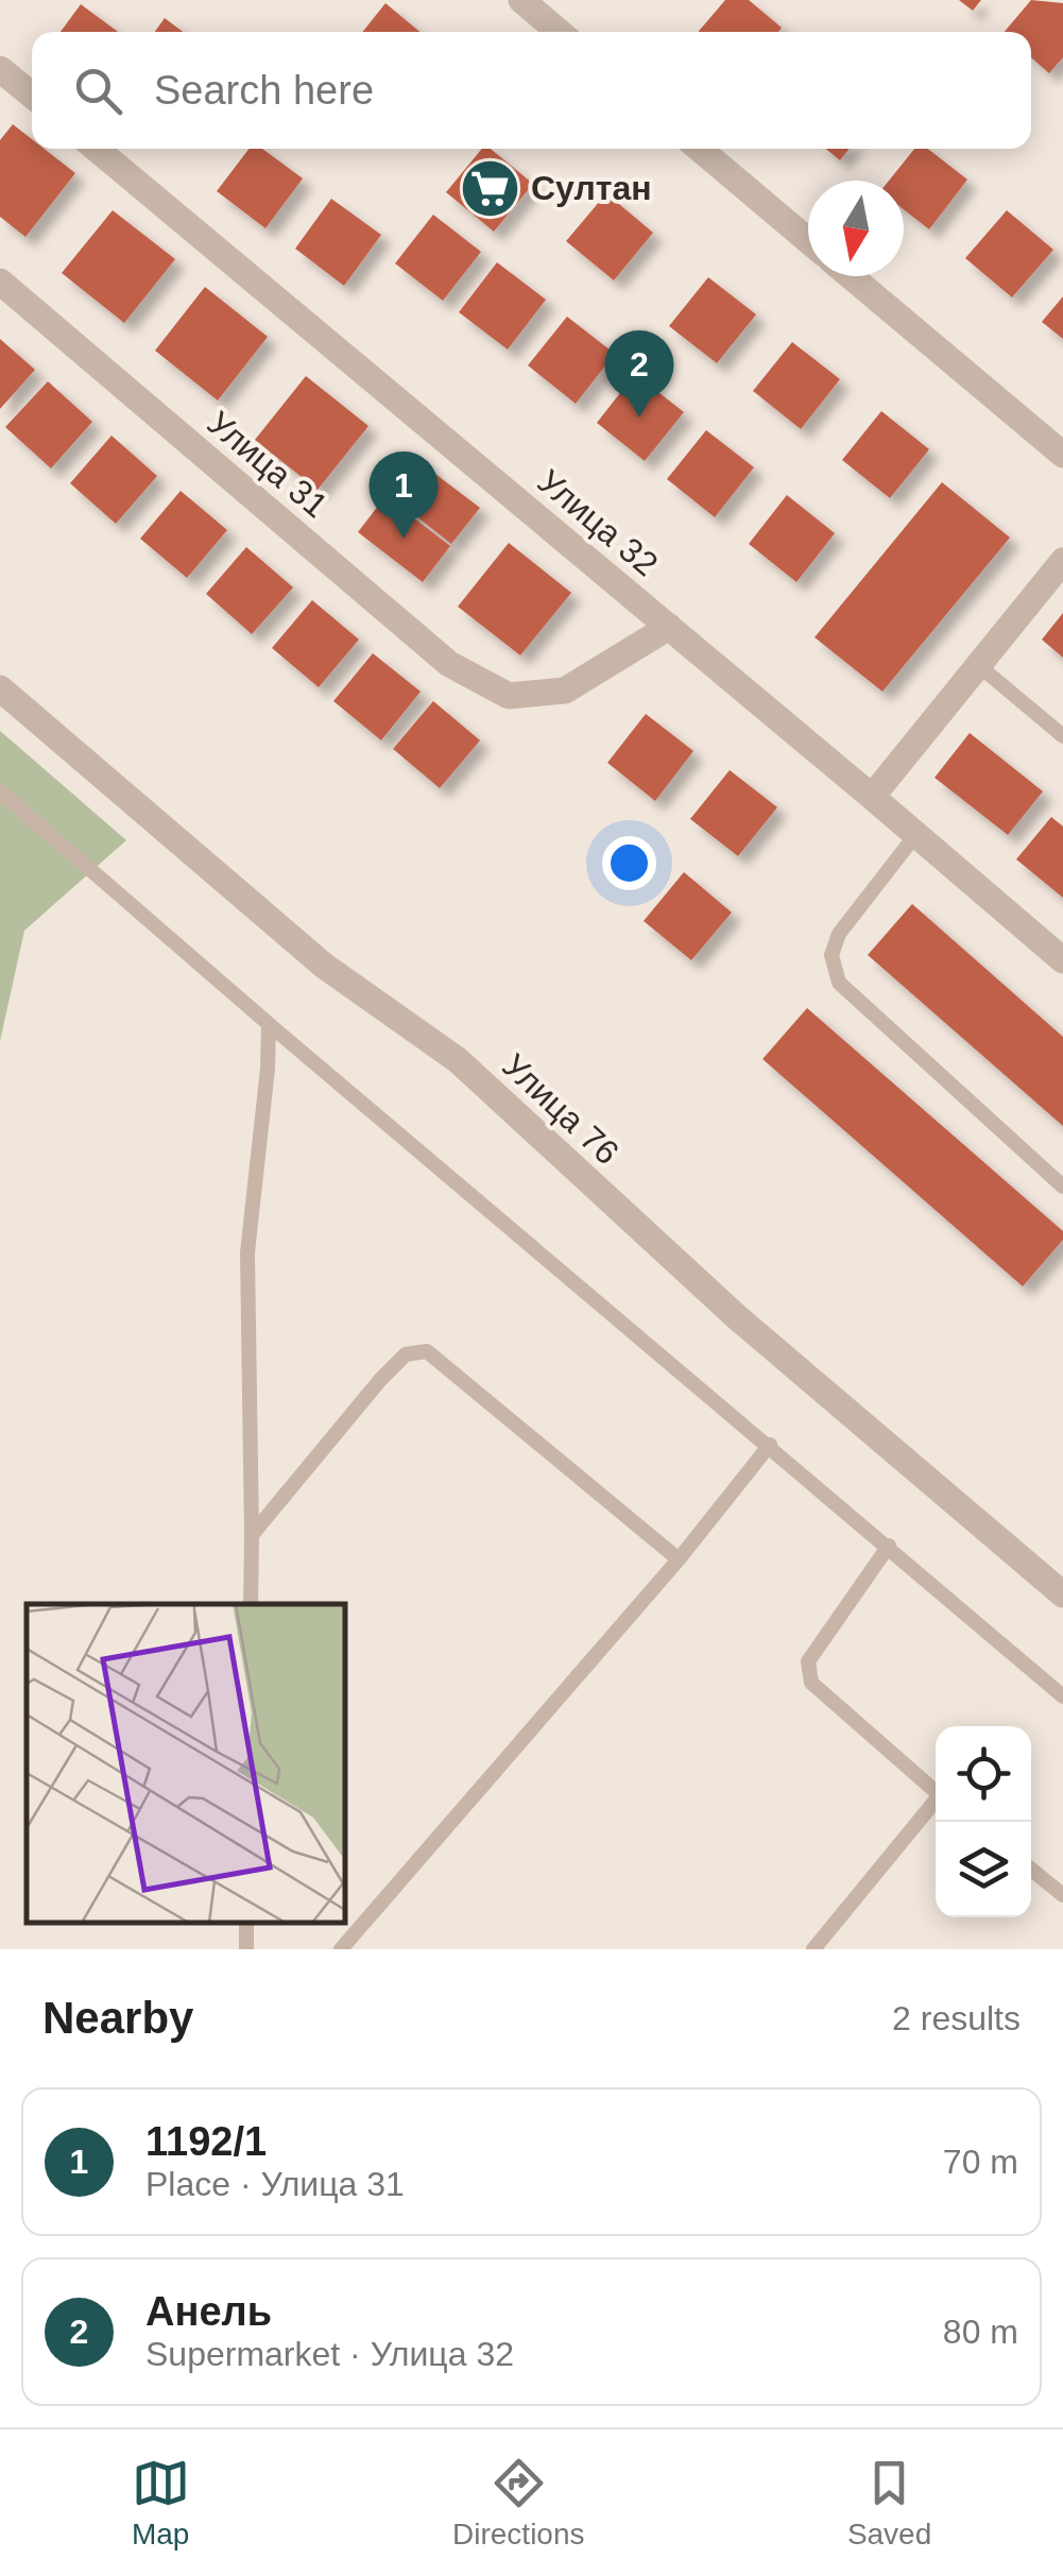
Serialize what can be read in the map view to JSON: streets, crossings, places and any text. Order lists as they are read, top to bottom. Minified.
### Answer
{"streets":{"street":["Улица 31","Улица 32","Улица 76"]},"crossings":[["Улица 31","Улица 32"]],"places":{"supermarket":["Султан"]},"north":"bottom","page":{"search":"Search here","pins":["2","1"],"heading":["Nearby","2 results"],"list":[{"mark":"1","name":"1192/1","note":"Place · Улица 31","value":"70 m"},{"mark":"2","name":"Анель","note":"Supermarket · Улица 32","value":"80 m"}],"nav":["Map","Directions","Saved"]}}
